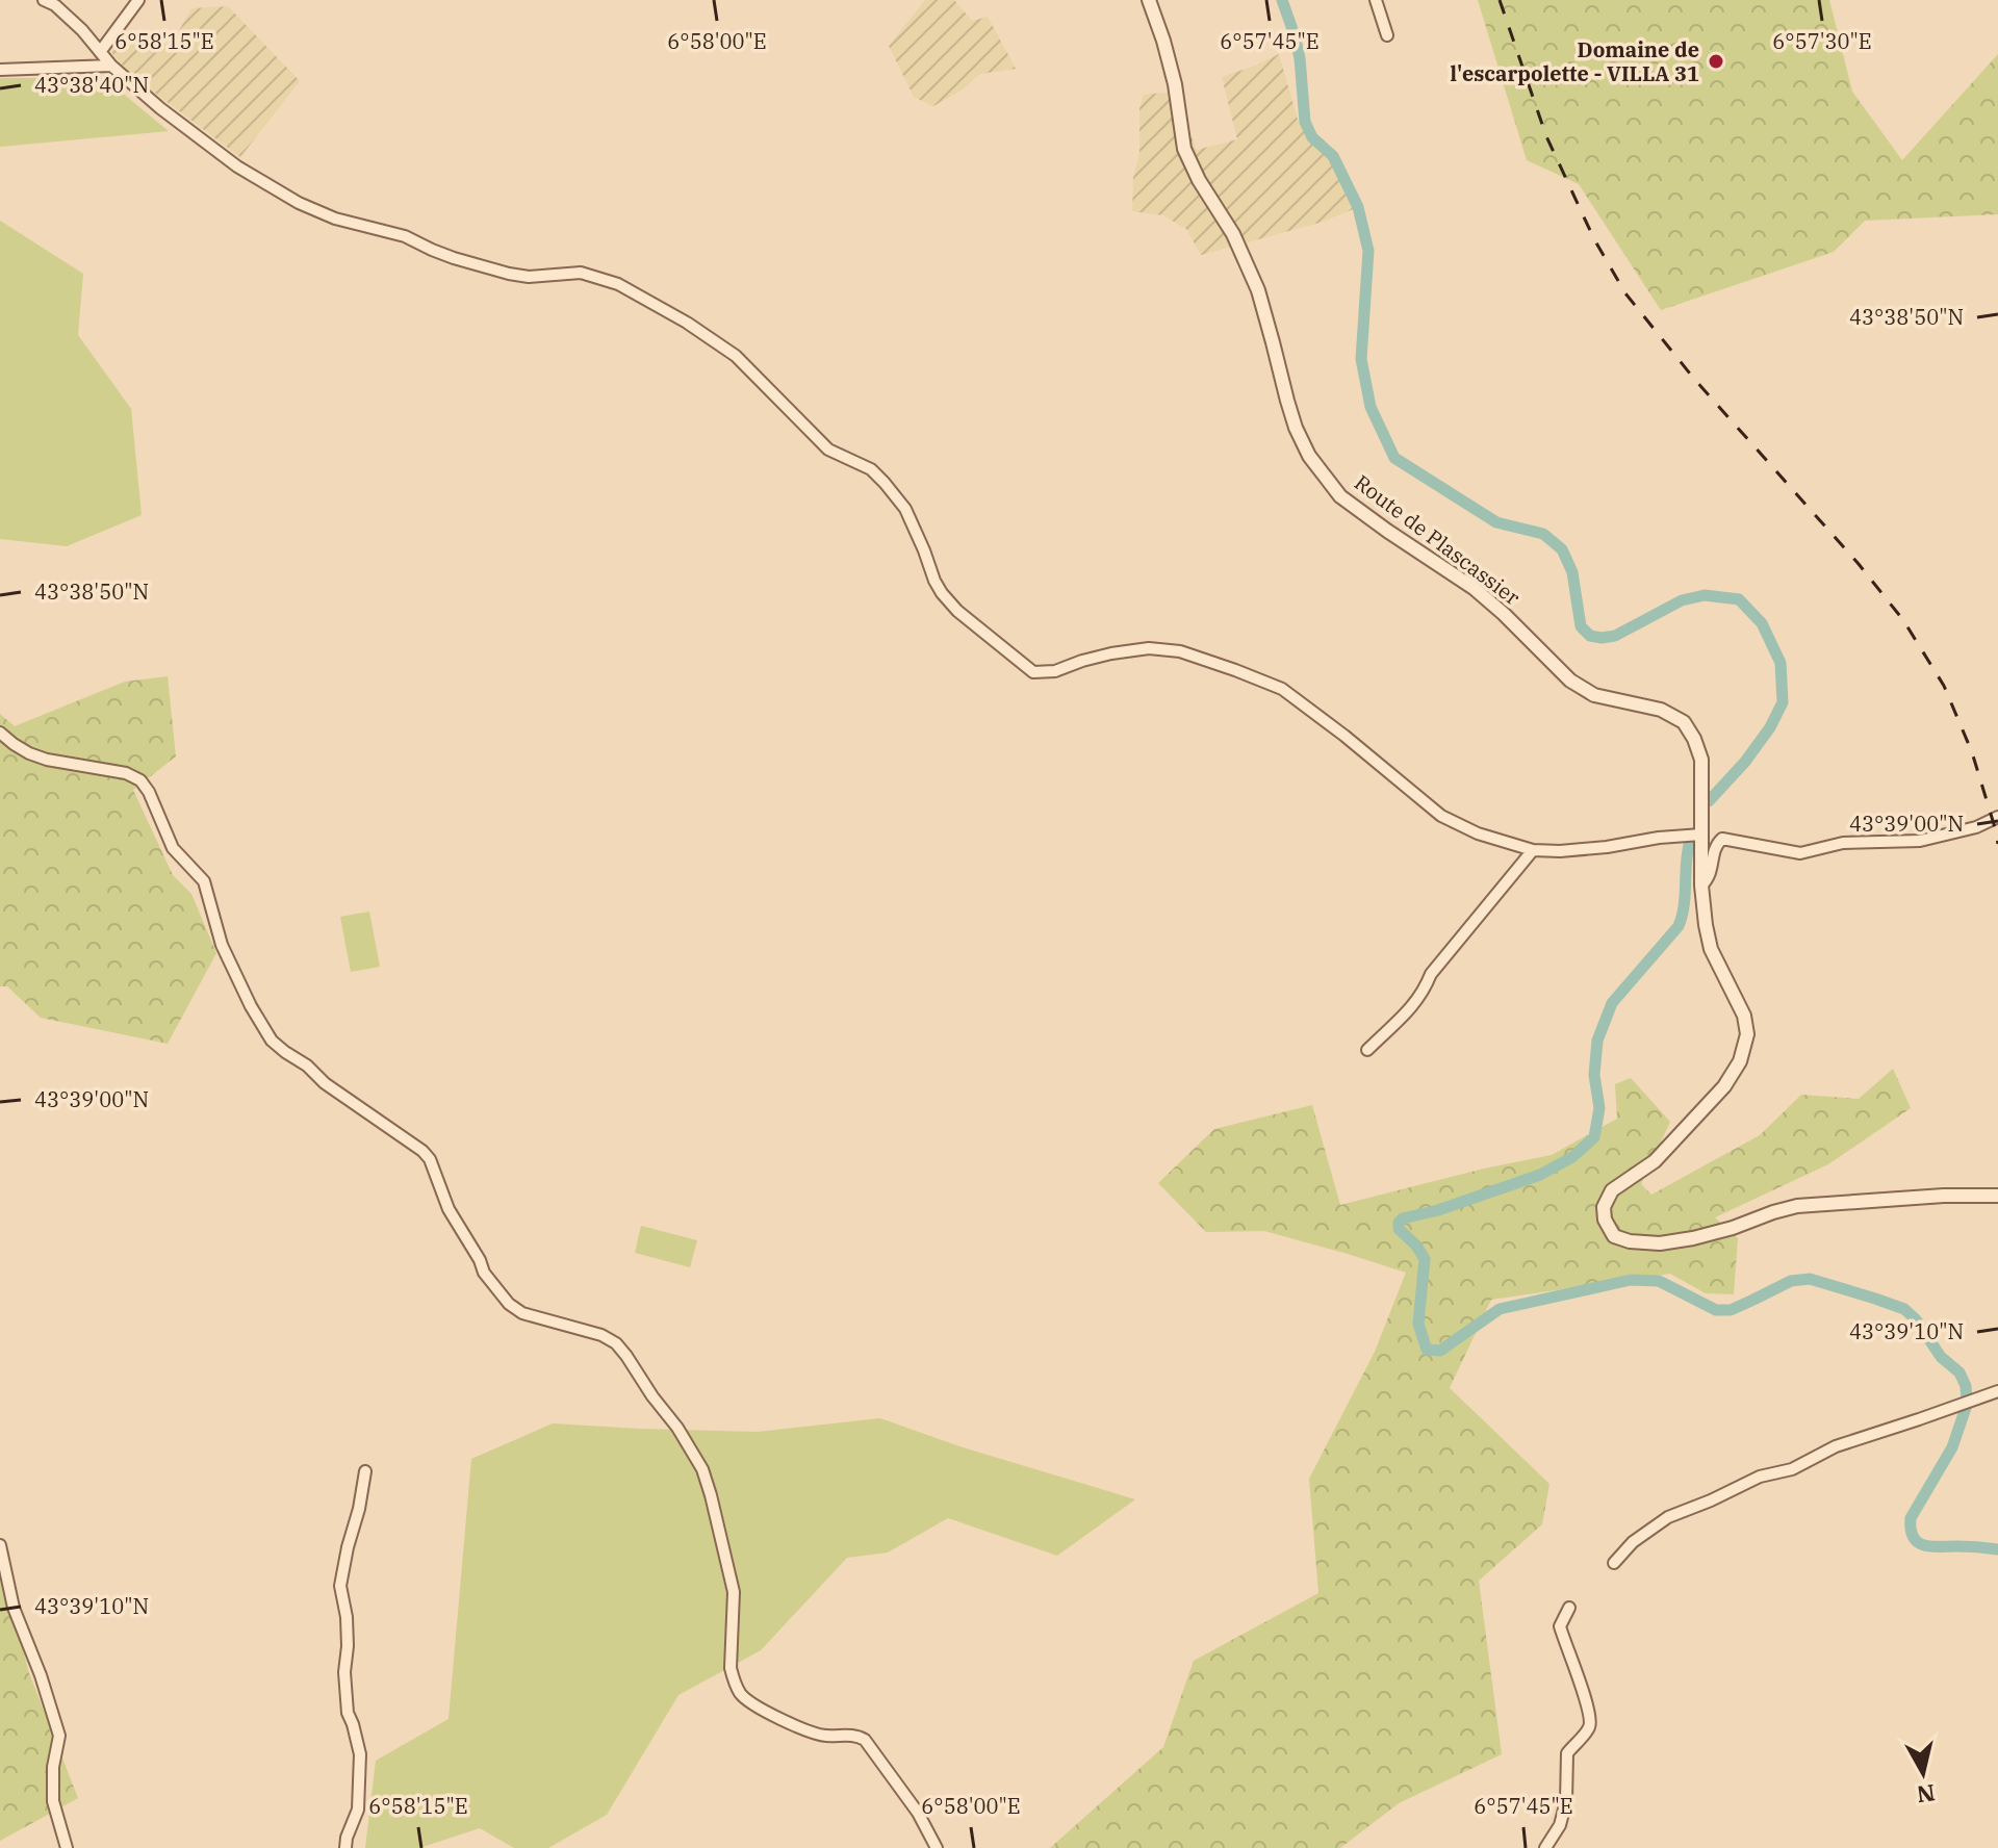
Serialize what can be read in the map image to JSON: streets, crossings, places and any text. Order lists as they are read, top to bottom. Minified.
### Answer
{"streets":{"street":["Route de Plascassier"]},"places":["Domaine de l'escarpolette - VILLA 31"],"north":"bottom","coordinates":["6°58'15\"E","6°58'00\"E","6°57'45\"E","6°57'30\"E","43°38'40\"N","43°38'50\"N","43°39'00\"N","43°39'10\"N"]}
